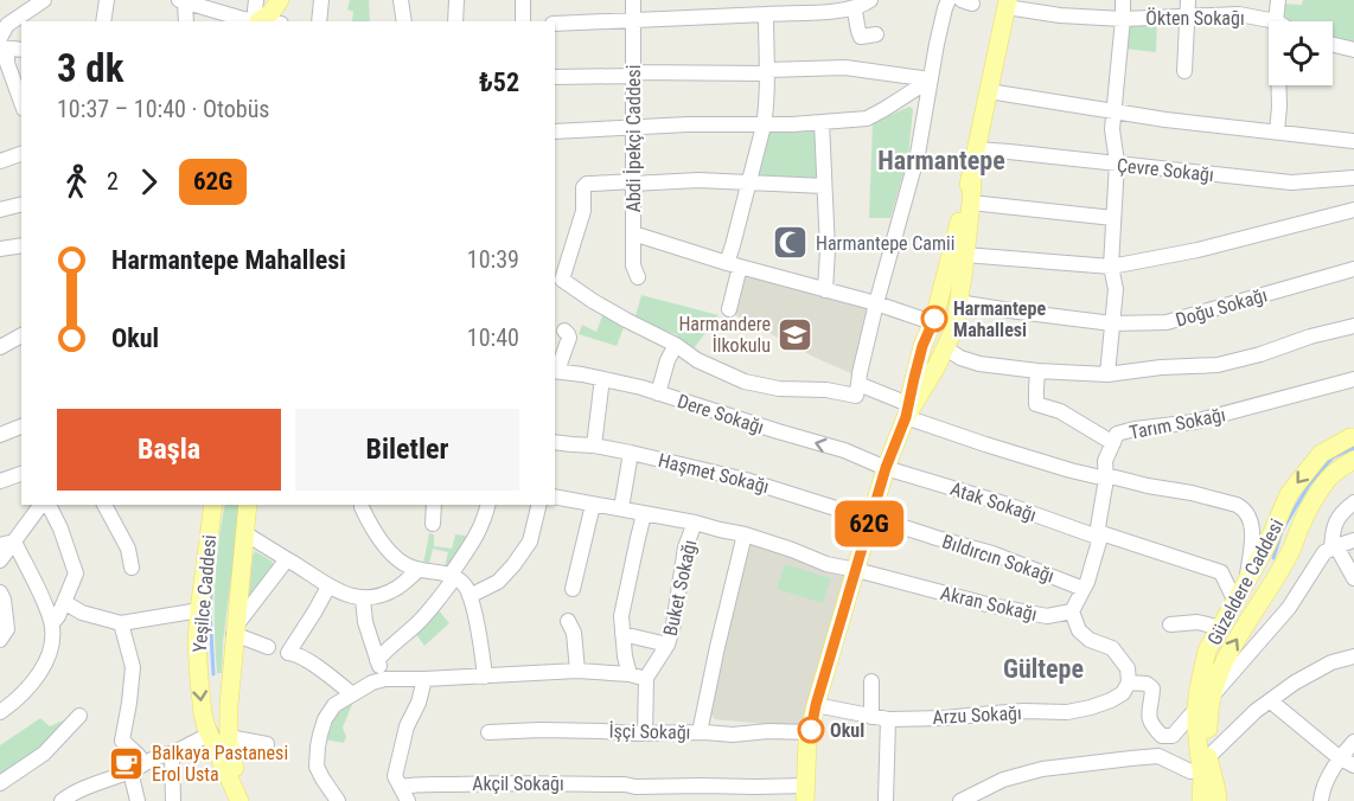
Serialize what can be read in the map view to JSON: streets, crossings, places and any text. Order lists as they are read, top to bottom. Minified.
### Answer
{"streets":{"main road":["Güzeldere Caddesi","Yeşilce Caddesi"],"street":["Ökten Sokağı","Abdi İpekçi Caddesi","Çevre Sokağı","Doğu Sokağı","Dere Sokağı","Tarım Sokağı","Haşmet Sokağı","Atak Sokağı","Bıldırcın Sokağı","Buket Sokağı","Akran Sokağı","Arzu Sokağı","İşçi Sokağı","Akçil Sokağı"]},"crossings":[["Dere Sokağı","Atak Sokağı"],["Tarım Sokağı","Atak Sokağı"],["Tarım Sokağı","Bıldırcın Sokağı"],["Tarım Sokağı","Akran Sokağı"],["Haşmet Sokağı","Bıldırcın Sokağı"],["Atak Sokağı","Güzeldere Caddesi"],["Buket Sokağı","Akran Sokağı"]],"districts":["Harmantepe","Gültepe"],"places":{"mosque":["Harmantepe Camii"],"other":["Harmantepe Mahallesi","Okul"],"school or university":["Harmandere İlkokulu"],"cafe":["Balkaya Pastanesi Erol Usta"]},"lines":["bus line 62G"],"page":{"on_map":"62G","heading":["3 dk","10:37 – 10:40 · Otobüs","₺52"],"legs":["2","62G"],"list":[{"name":"Harmantepe Mahallesi","value":"10:39"},{"name":"Okul","value":"10:40"}],"buttons":["Başla","Biletler"]}}
